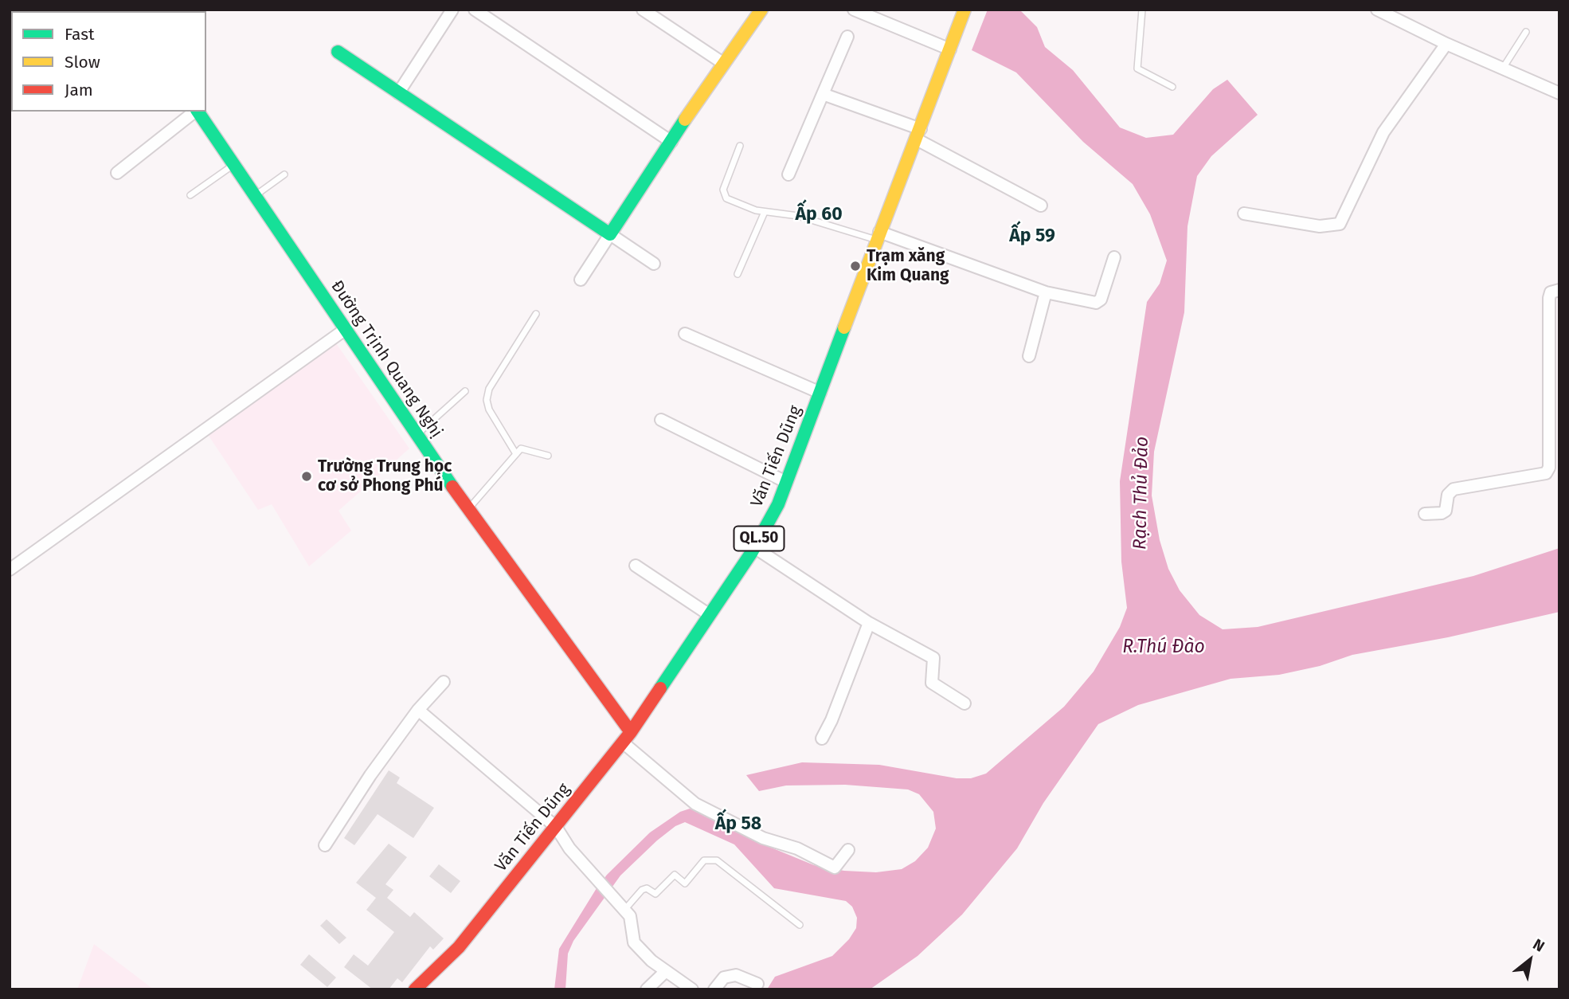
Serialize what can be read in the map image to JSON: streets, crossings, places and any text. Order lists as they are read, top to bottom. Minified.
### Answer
{"streets":{"main road":["Đường Trịnh Quang Nghị","Văn Tiến Dũng","QL.50"]},"crossings":[["Đường Trịnh Quang Nghị","Văn Tiến Dũng"]],"districts":["Ấp 60","Ấp 59","Ấp 58"],"water":["Rạch Thủ Đảo","R.Thú Đào"],"places":["Trạm xăng Kim Quang","Trường Trung học cơ sở Phong Phú"],"legend":["Fast","Slow","Jam"],"north":"top right"}
